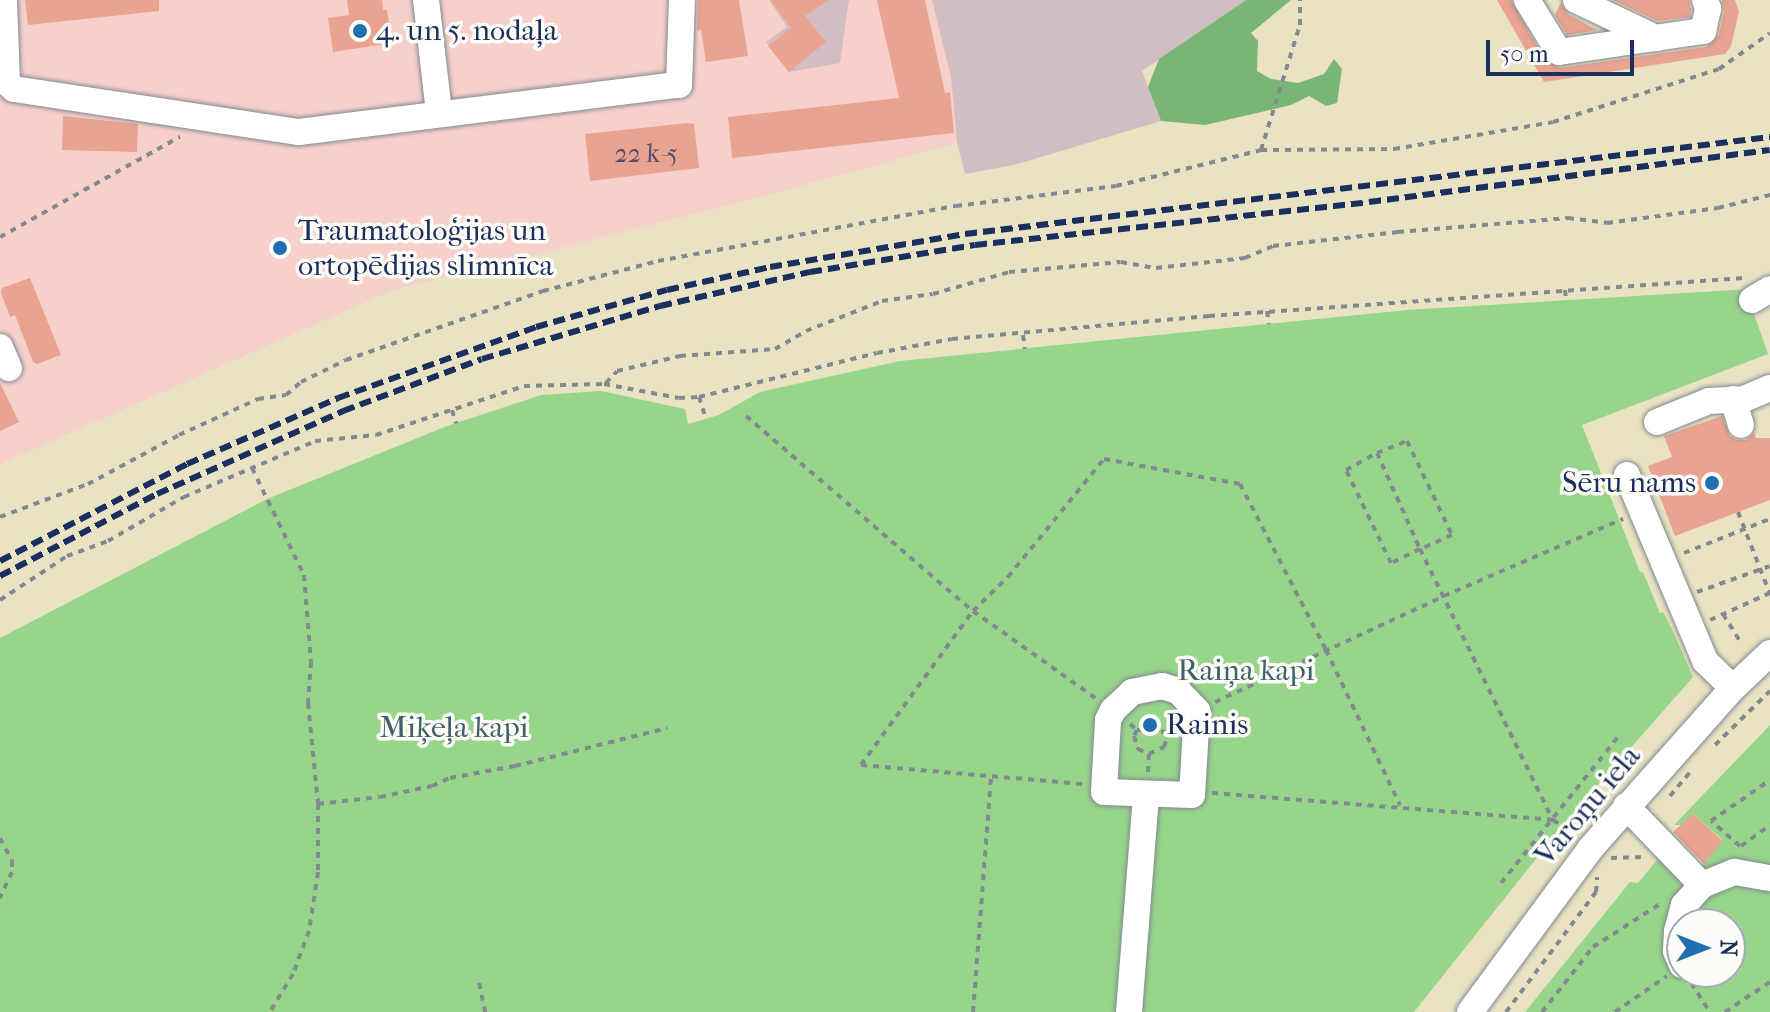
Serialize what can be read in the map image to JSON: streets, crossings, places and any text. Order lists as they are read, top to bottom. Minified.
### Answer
{"streets":{"street":["Varoņu iela"]},"parks":["Raiņa kapi","Miķeļa kapi"],"places":["4. un 5. nodaļa","Traumatoloģijas un ortopēdijas slimnīca","Sēru nams","Rainis"],"house_numbers":["22 k-5"],"scale_bar":"50 m","north":"right"}
